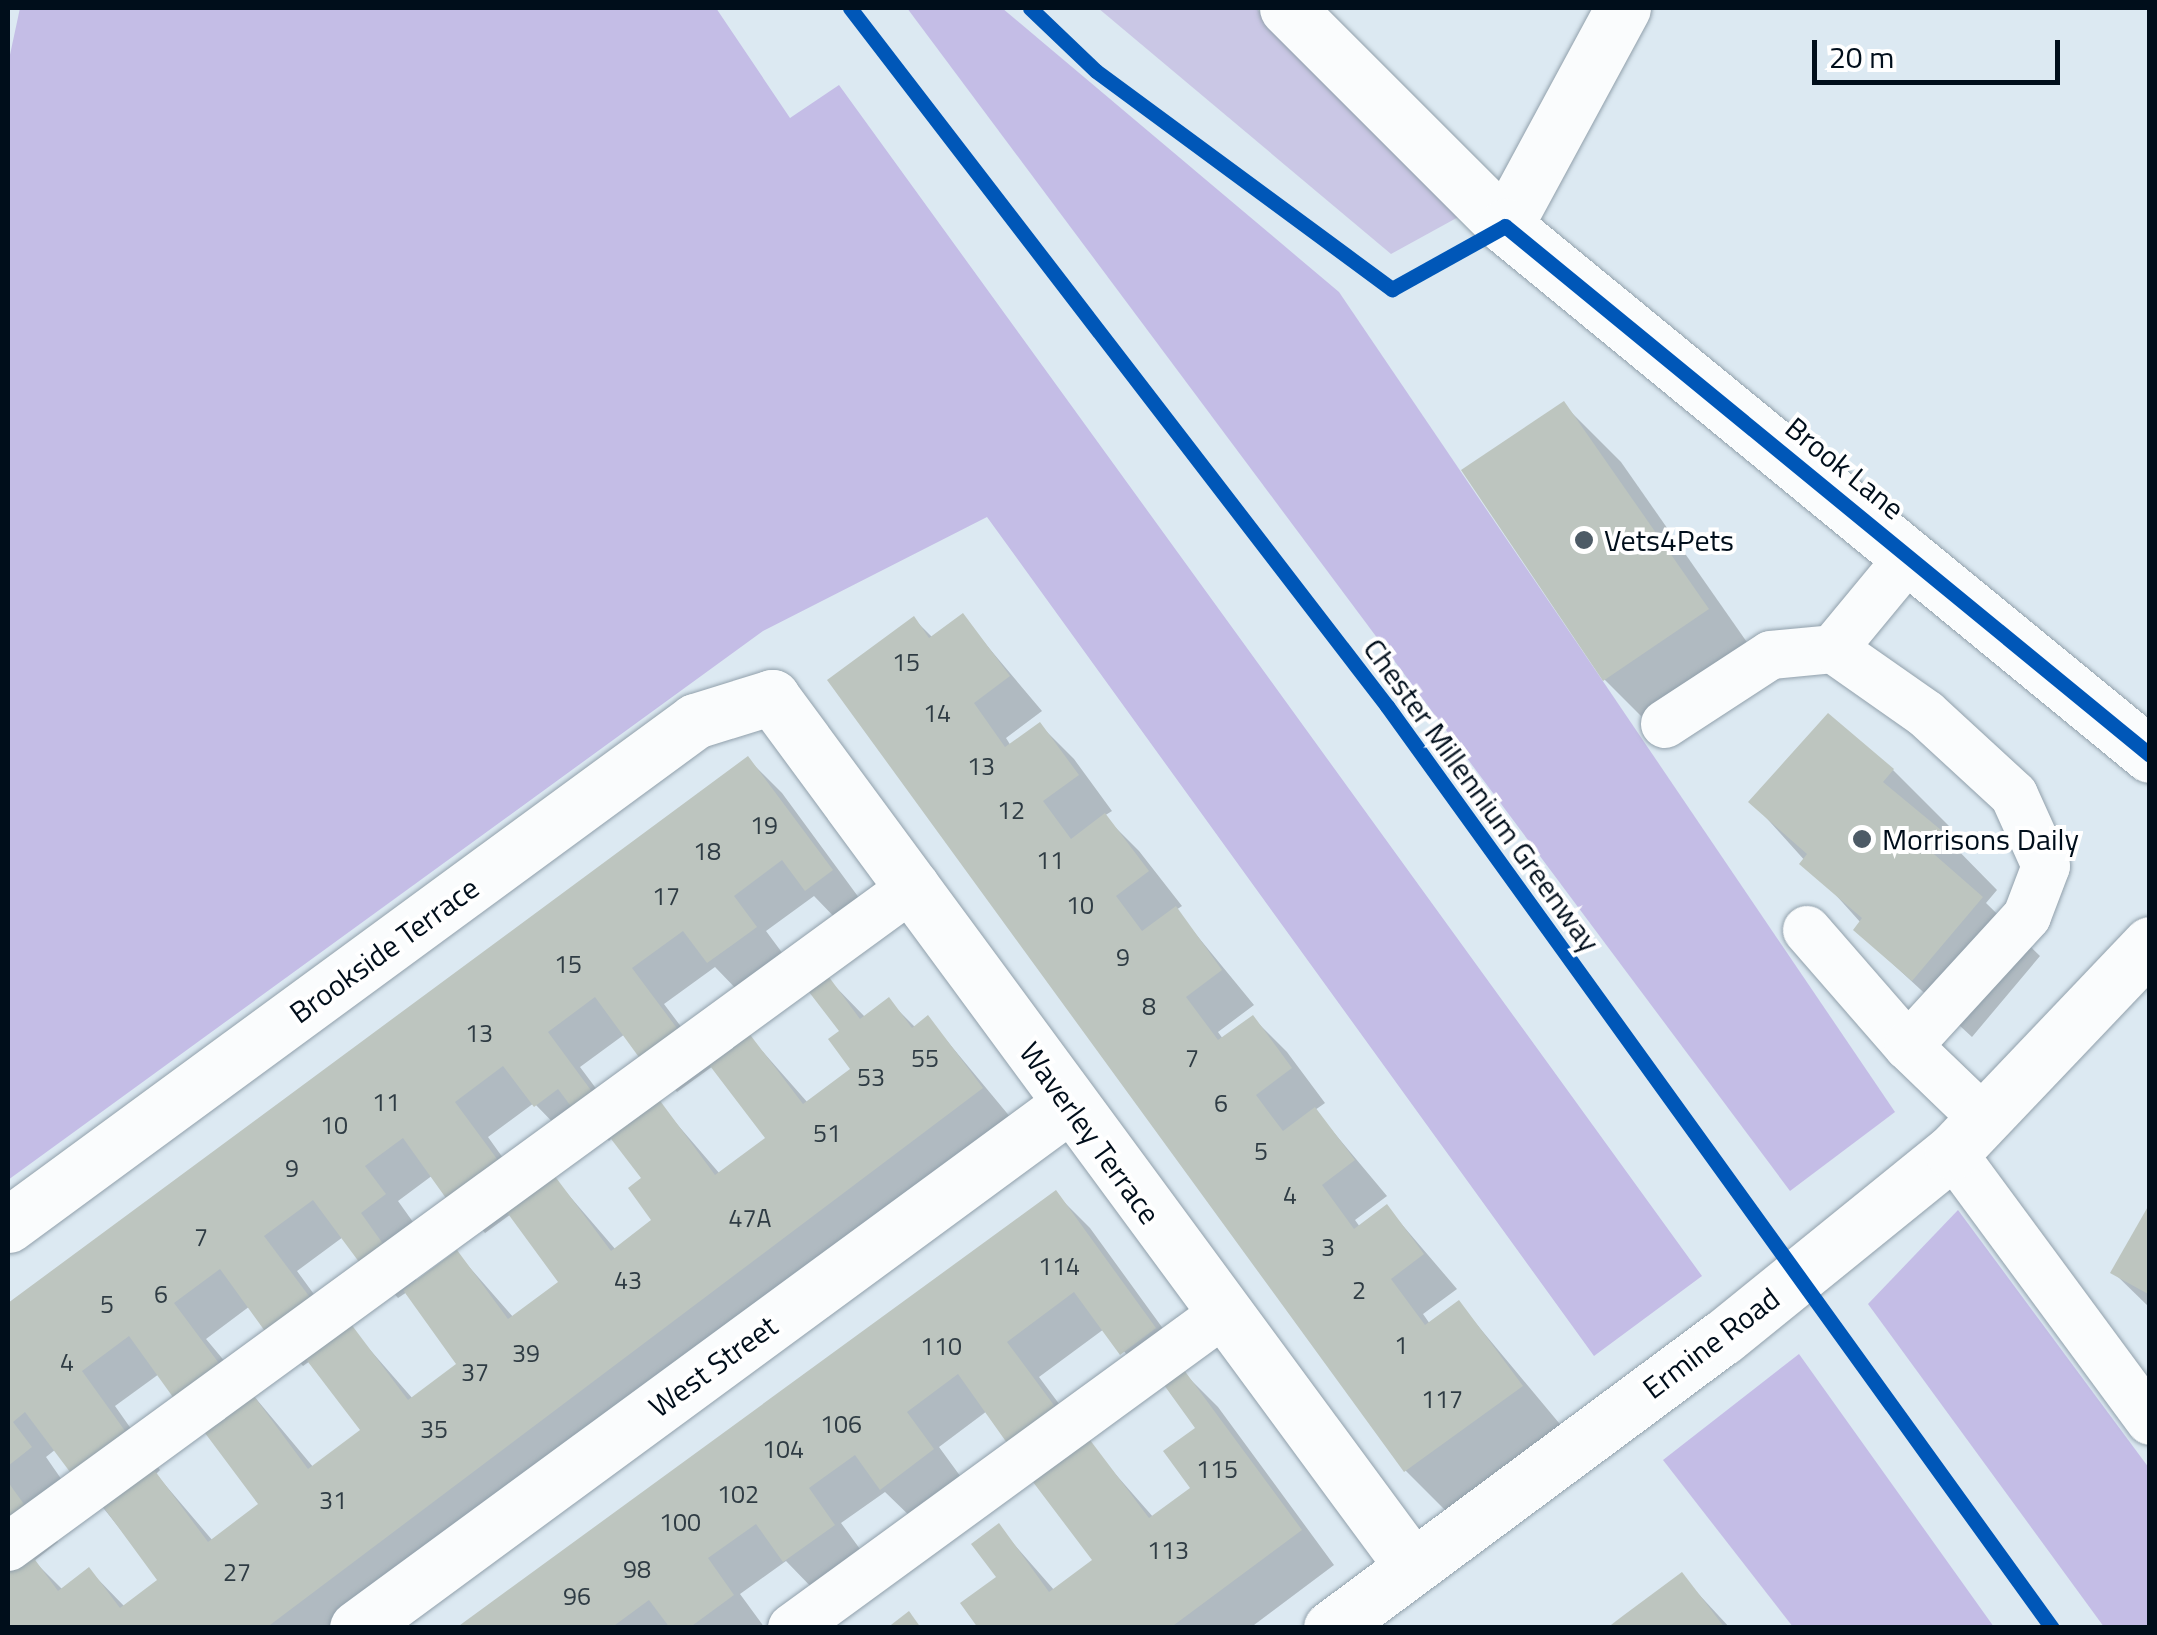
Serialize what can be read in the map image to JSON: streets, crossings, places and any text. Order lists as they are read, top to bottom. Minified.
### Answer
{"streets":{"street":["Brook Lane","Brookside Terrace","Waverley Terrace","Ermine Road","West Street"],"cycle path":["Chester Millennium Greenway"]},"crossings":[["Brookside Terrace","Waverley Terrace"],["Waverley Terrace","Ermine Road"],["Waverley Terrace","West Street"]],"places":["Vets4Pets","Morrisons Daily"],"house_numbers":["15","14","13","12","19","18","11","17","10","9","15","8","13","55","7","53","11","6","10","51","5","9","4","47A","7","3","114","43","2","6","5","1","110","39","4","37","117","106","35","104","115","102","31","100","113","98","27","96"],"scale_bar":"20 m"}
